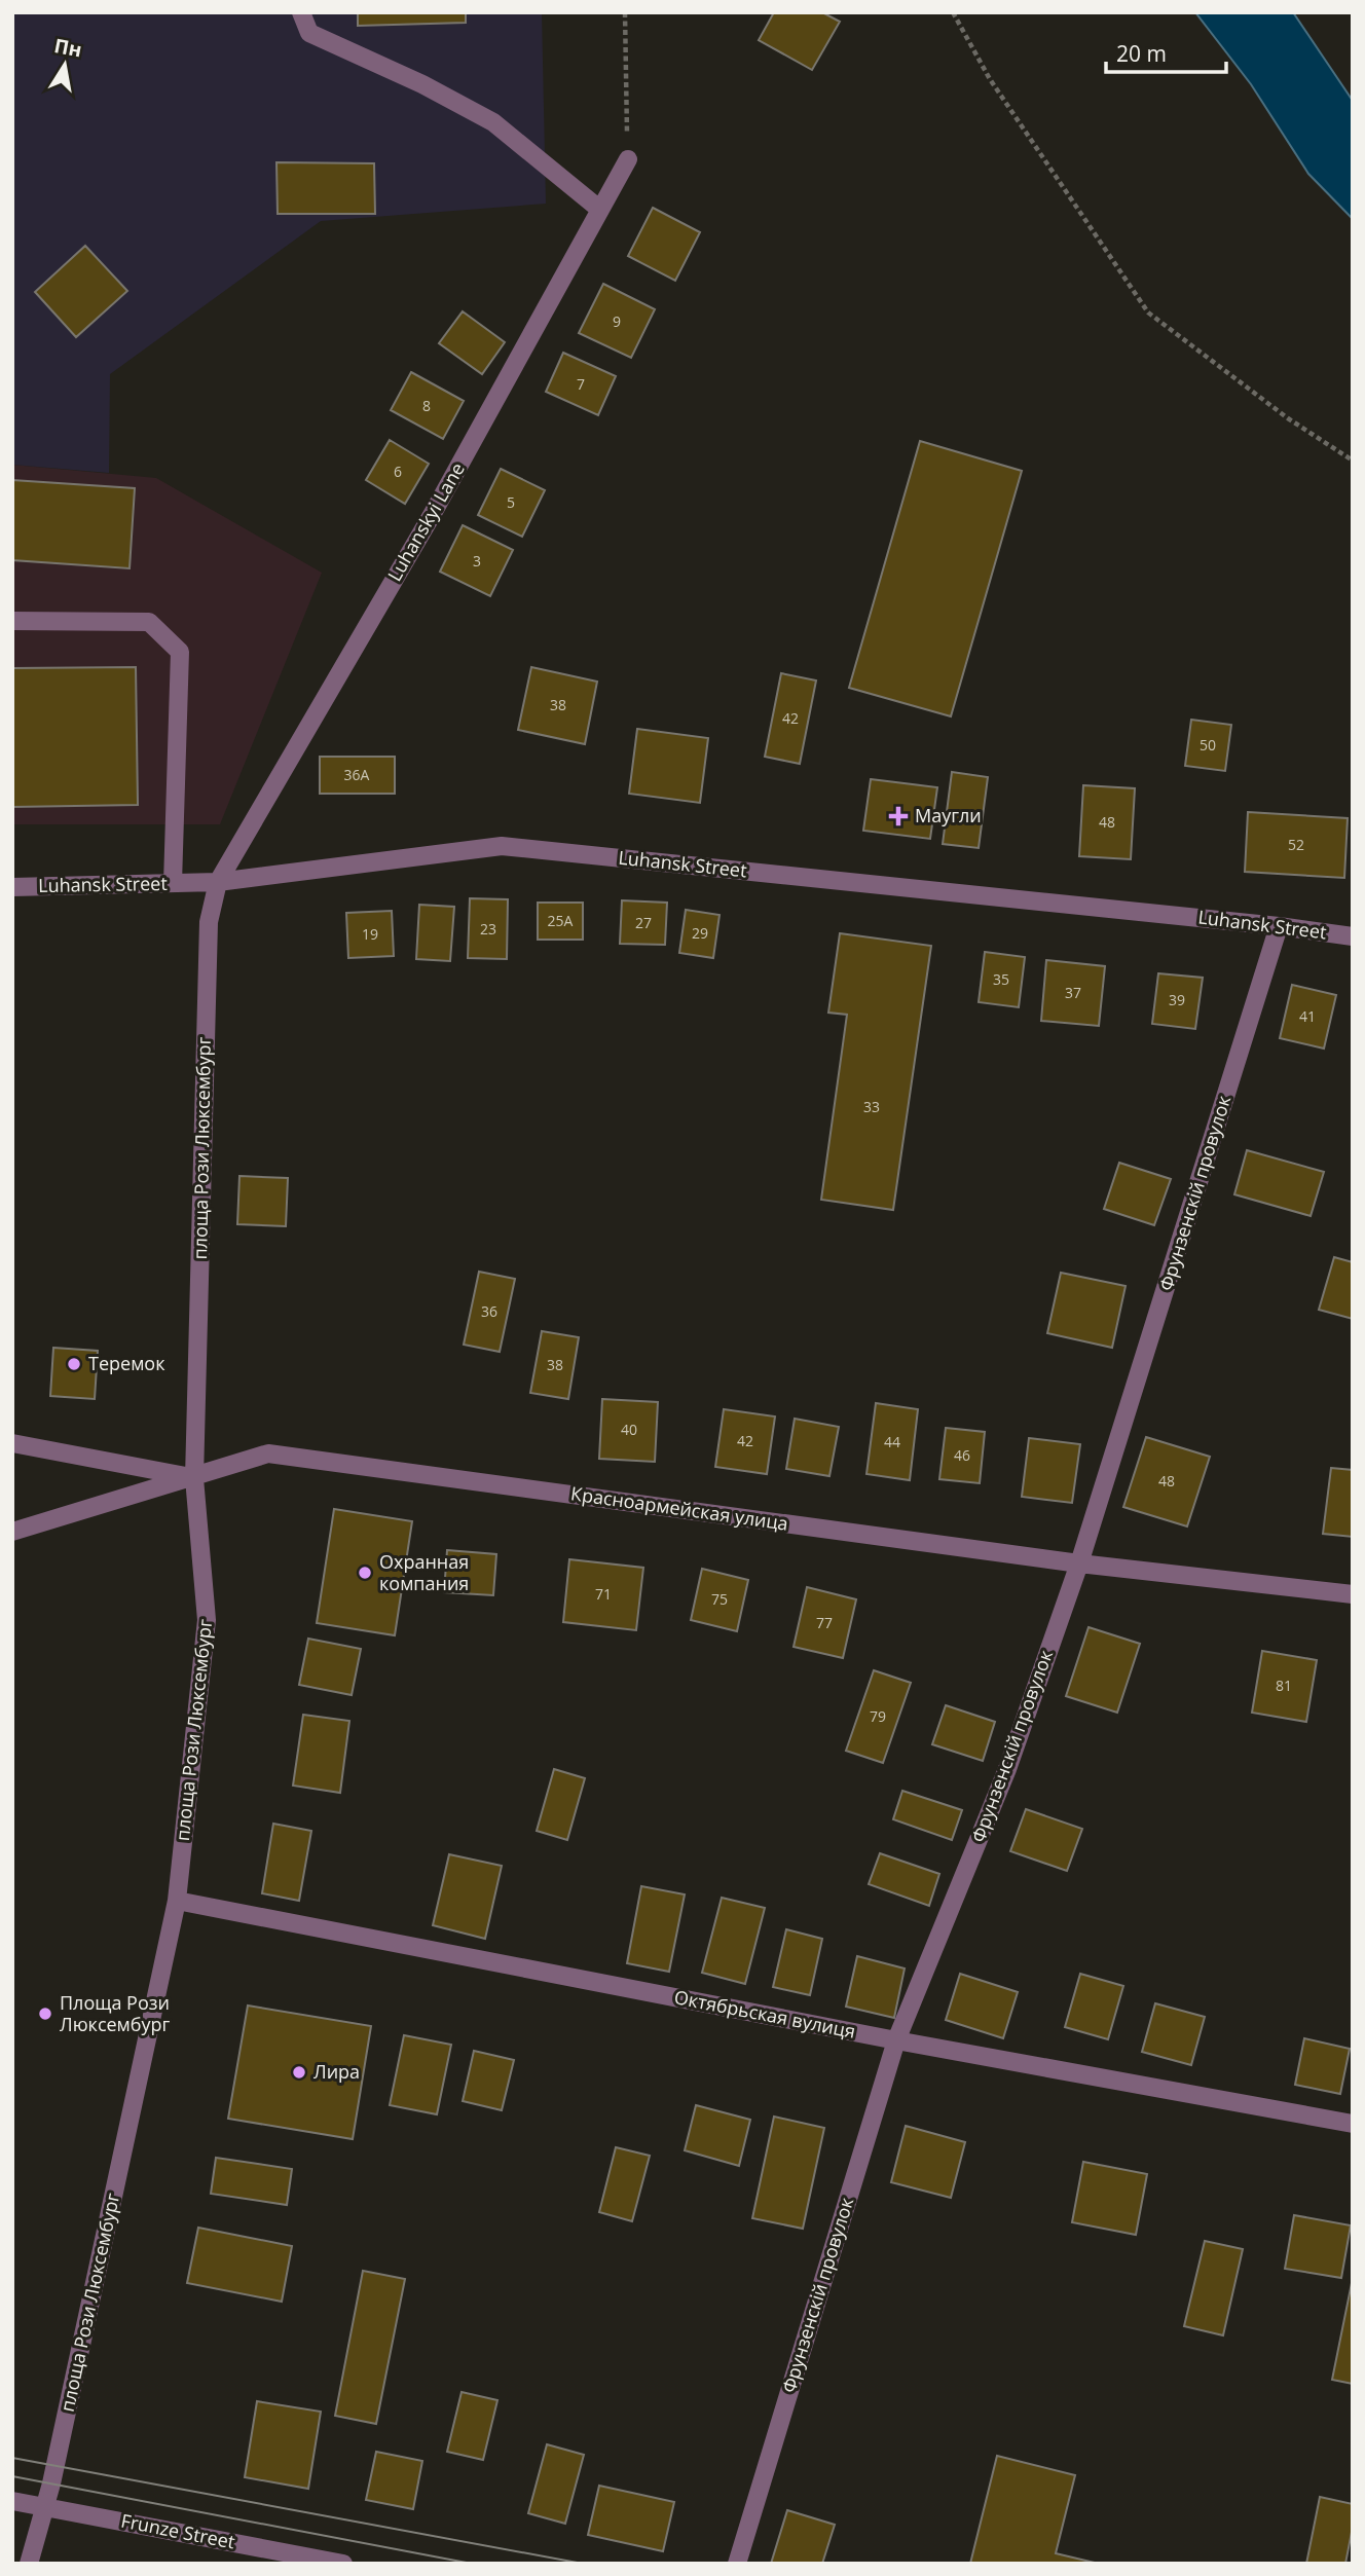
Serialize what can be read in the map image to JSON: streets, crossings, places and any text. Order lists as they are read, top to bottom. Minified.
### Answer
{"streets":{"street":["Luhanskyi Lane","Luhansk Street","площа Рози Люксембург","Фрунзенскій провулок","Красноармейская улица","Октябрьская вулиця","Frunze Street"]},"crossings":[["Luhanskyi Lane","Luhansk Street"],["Luhanskyi Lane","площа Рози Люксембург"],["Luhansk Street","площа Рози Люксембург"],["Luhansk Street","Фрунзенскій провулок"],["площа Рози Люксембург","Красноармейская улица"],["площа Рози Люксембург","Октябрьская вулиця"],["площа Рози Люксембург","Frunze Street"],["Фрунзенскій провулок","Красноармейская улица"],["Фрунзенскій провулок","Октябрьская вулиця"]],"places":{"health":["Маугли"],"other":["Теремок","Охранная компания","Площа Рози Люксембург","Лира"]},"house_numbers":["9","7","8","6","5","3","38","42","50","36А","48","52","25А","27","23","29","19","35","37","39","41","33","36","38","40","42","44","46","48","71","75","77","81","79"],"scale_bar":"20 m","north":"top"}
